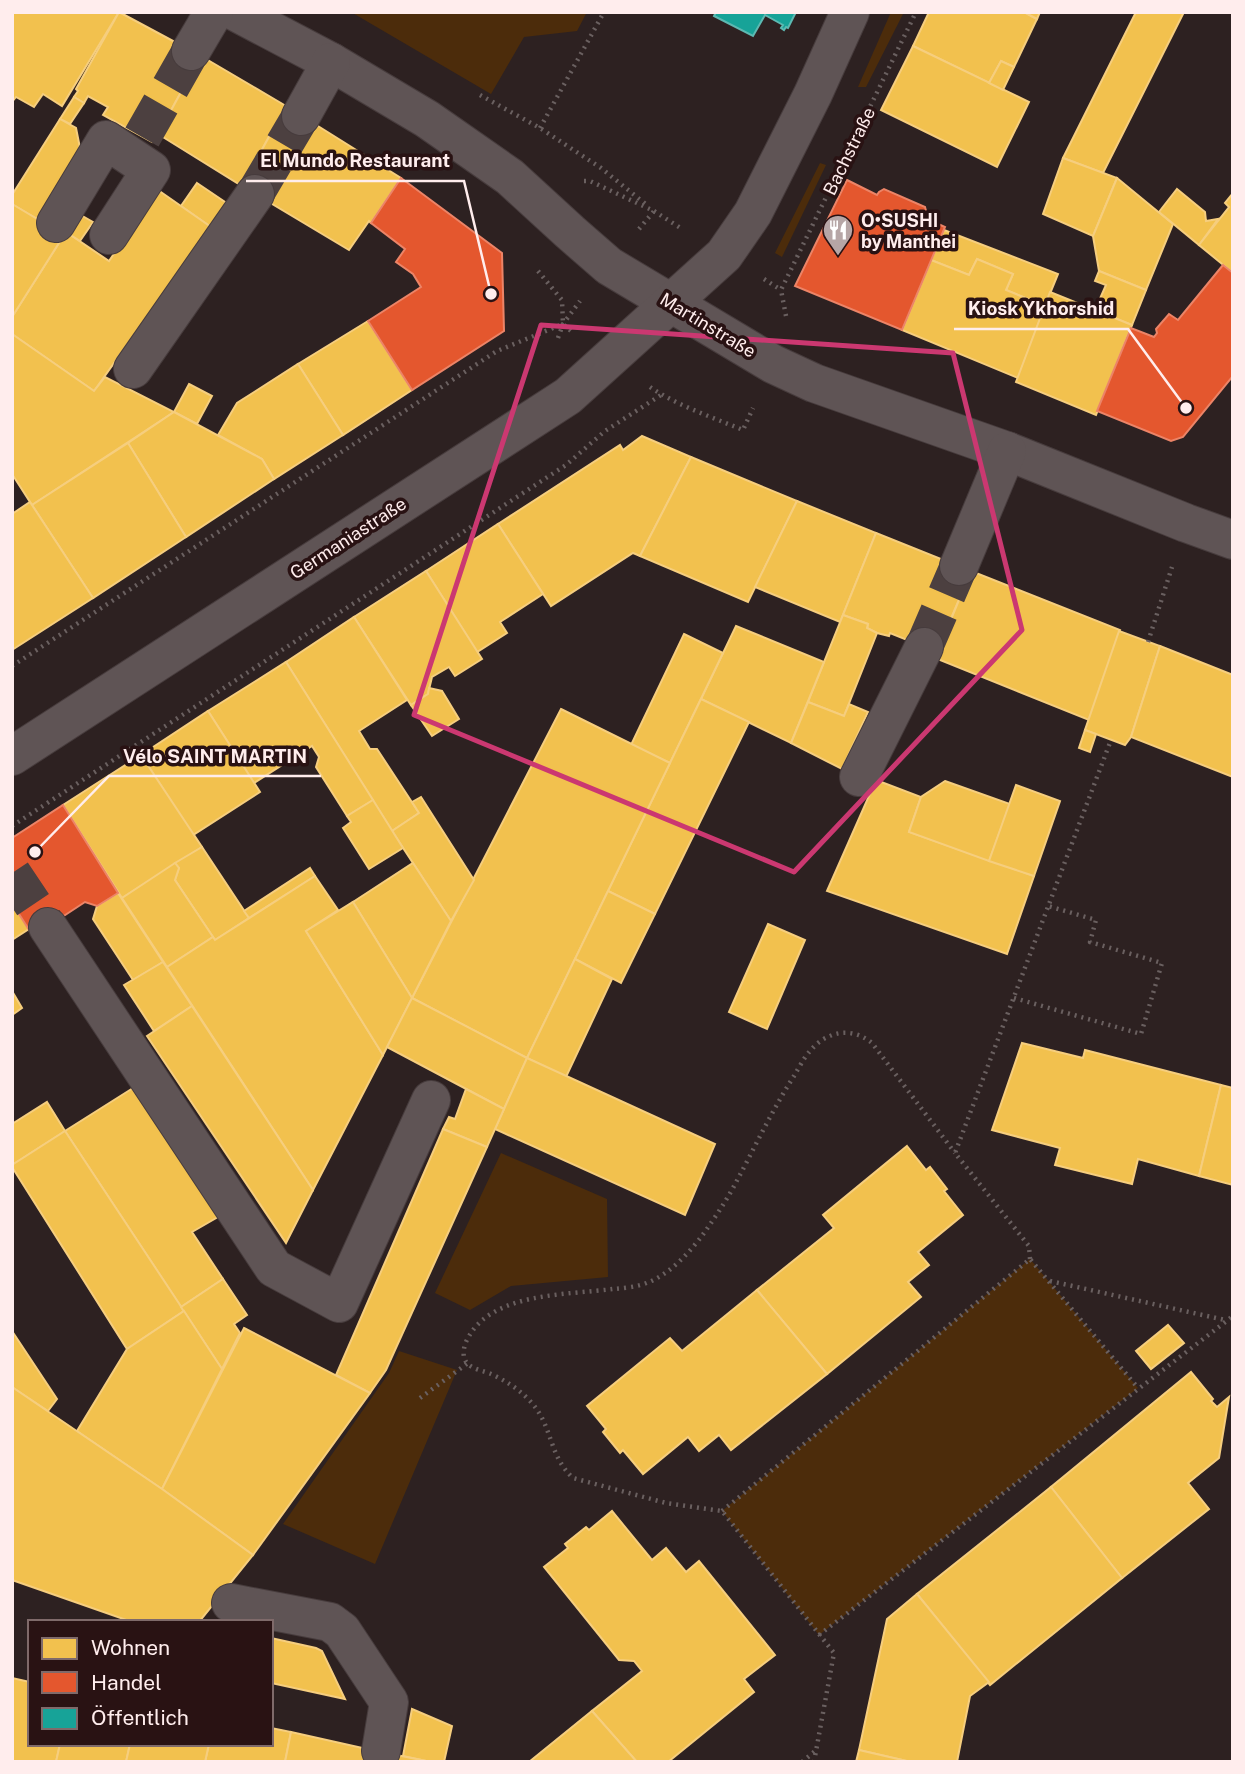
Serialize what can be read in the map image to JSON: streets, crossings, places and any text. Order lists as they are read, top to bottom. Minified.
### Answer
{"streets":{"street":["Martinstraße","Germaniastraße"],"path":["Bachstraße"]},"crossings":[["Martinstraße","Germaniastraße"]],"places":{"restaurant":["O•SUSHI by Manthei"],"other":["El Mundo Restaurant","Kiosk Ykhorshid","Vélo SAINT MARTIN"]},"legend":["Wohnen","Handel","Öffentlich"]}
